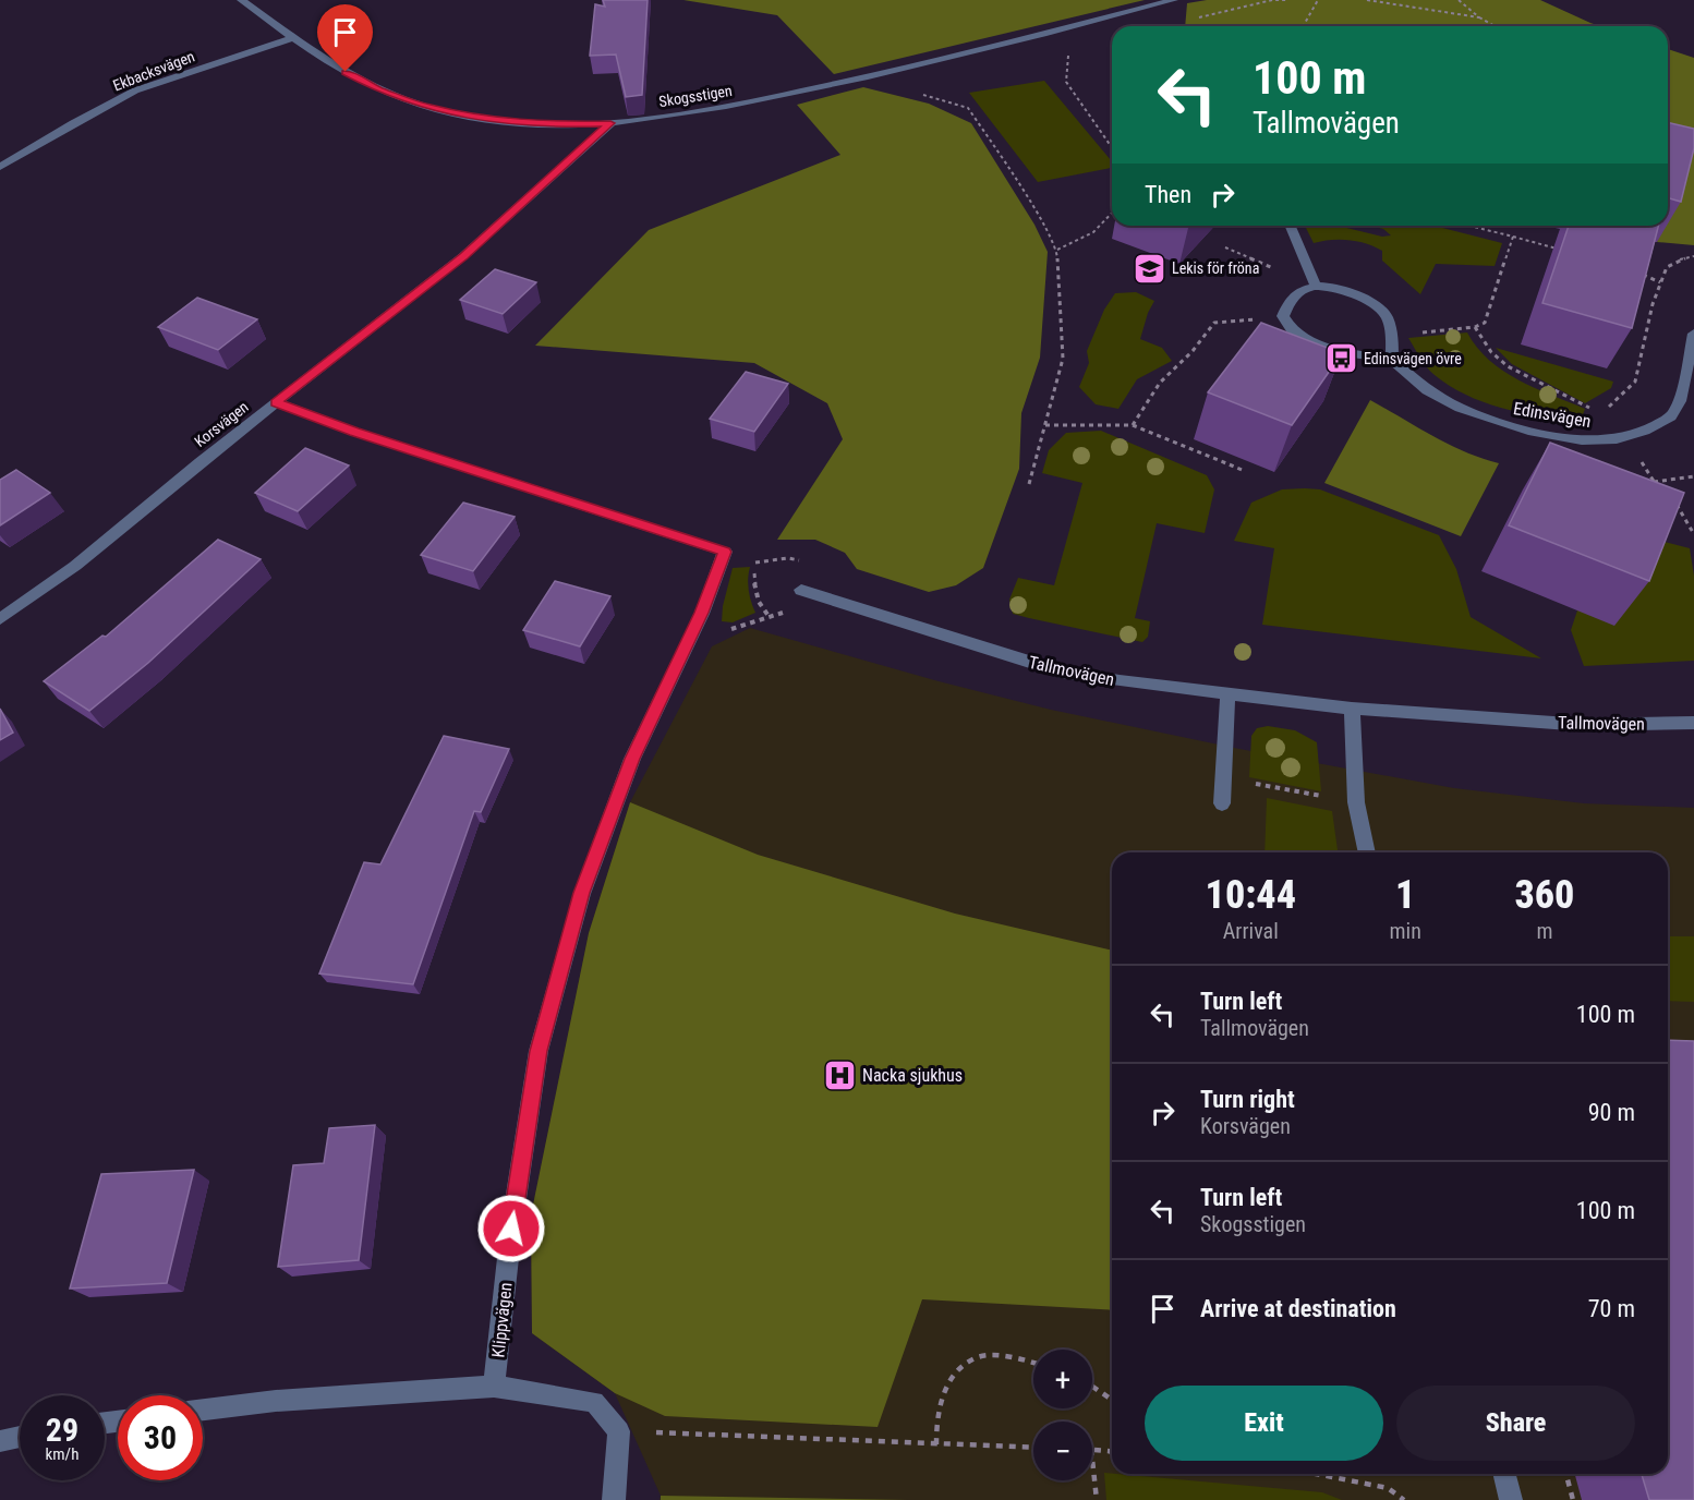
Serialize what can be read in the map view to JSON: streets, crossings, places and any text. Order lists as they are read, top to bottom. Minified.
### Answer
{"streets":{"street":["Ekbacksvägen","Skogsstigen","Edinsvägen","Korsvägen","Tallmovägen","Klippvägen"]},"crossings":[["Ekbacksvägen","Skogsstigen"],["Skogsstigen","Korsvägen"],["Korsvägen","Klippvägen"]],"places":{"school or university":["Lekis för fröna"],"bus stop":["Edinsvägen övre"],"hospital":["Nacka sjukhus"]},"page":{"turn":["100 m","Tallmovägen"],"then":"Then","eta":["10:44","Arrival","1","min","360","m"],"list":[{"name":"Turn left","note":"Tallmovägen","value":"100 m"},{"name":"Turn right","note":"Korsvägen","value":"90 m"},{"name":"Turn left","note":"Skogsstigen","value":"100 m"},{"name":"Arrive at destination","value":"70 m"}],"map_buttons":["+","−"],"buttons":["Exit","Share"],"speed":"29 km/h","limit":"30"}}
